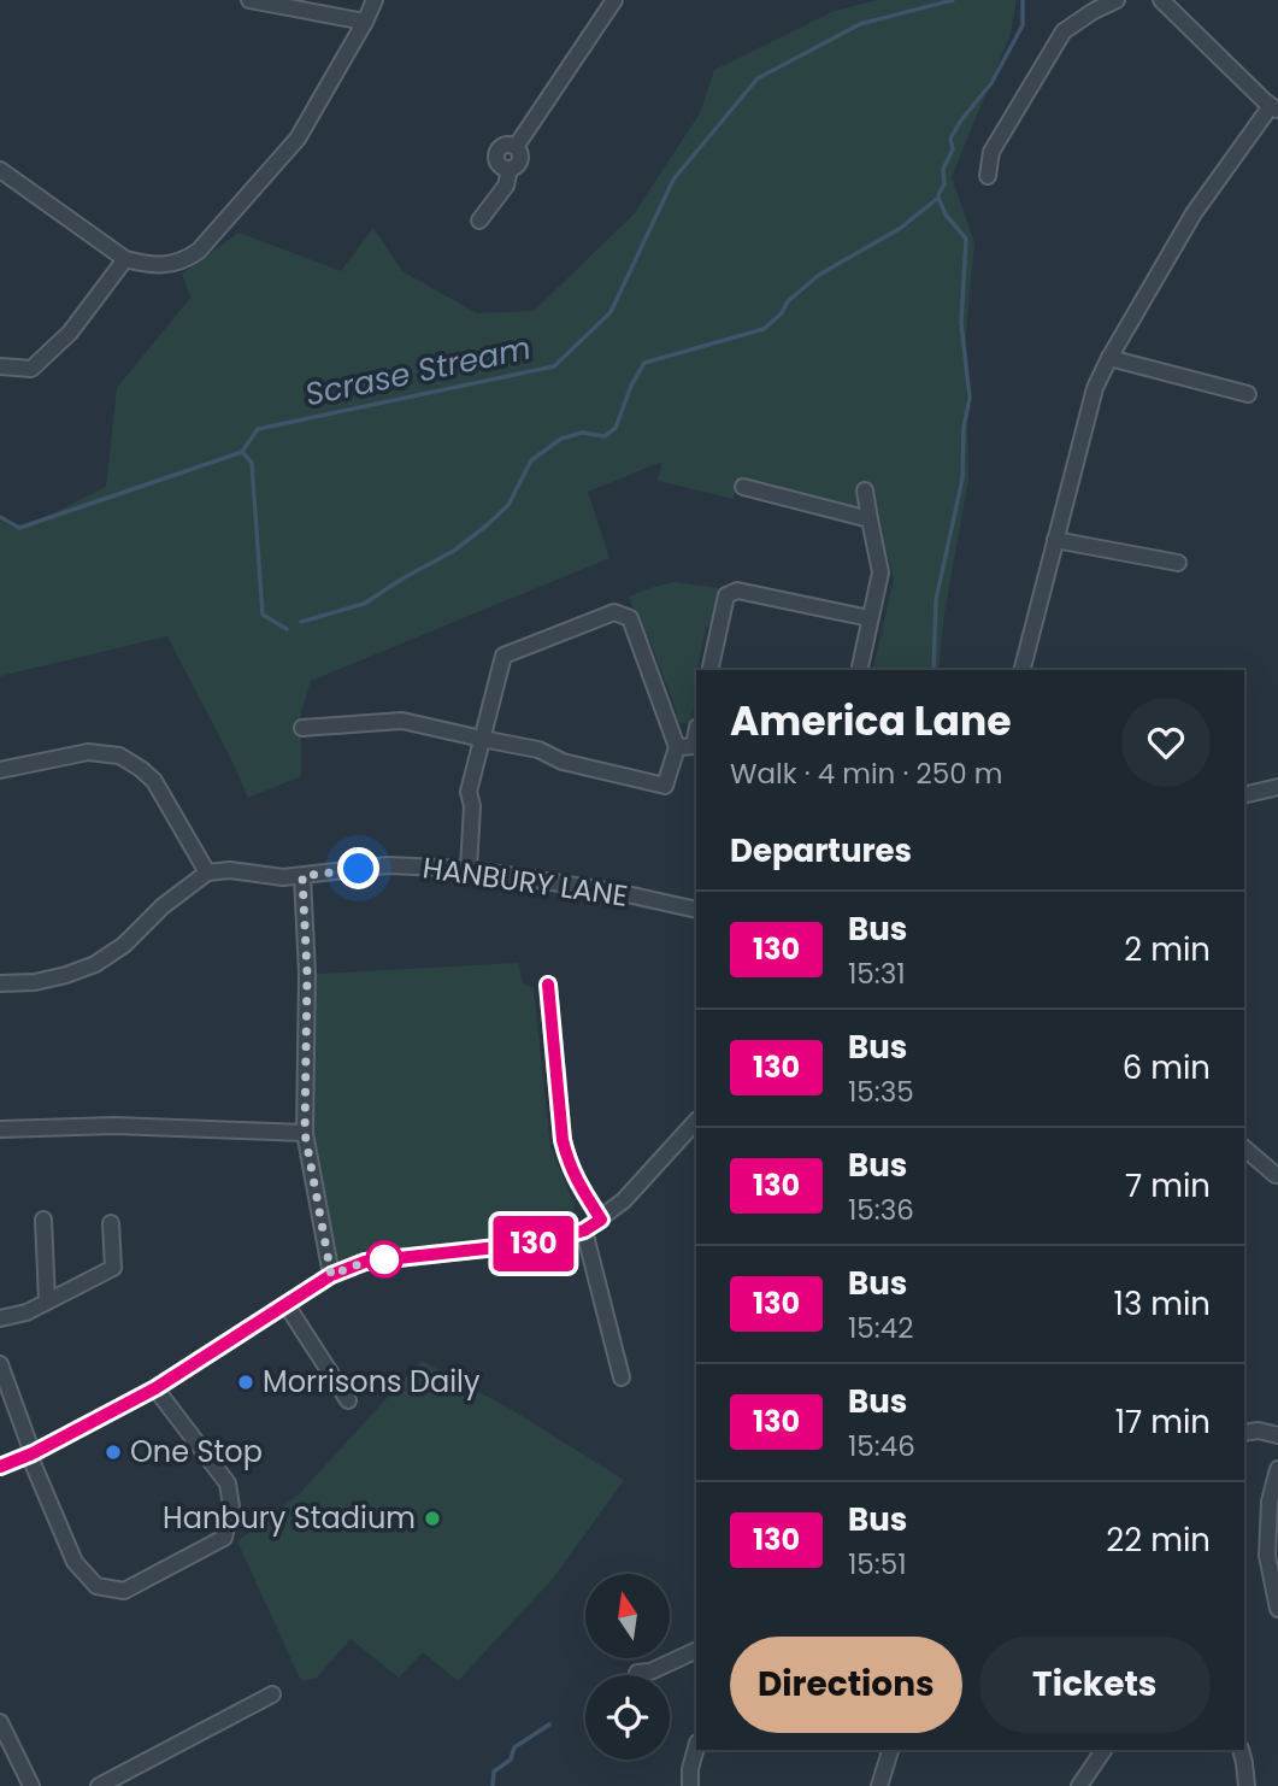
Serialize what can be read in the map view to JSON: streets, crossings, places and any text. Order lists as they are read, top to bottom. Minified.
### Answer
{"streets":{"street":["HANBURY LANE"]},"water":["Scrase Stream"],"places":["Morrisons Daily","One Stop","Hanbury Stadium"],"lines":["bus line 130"],"north":"top","page":{"on_map":"130","heading":[["America Lane","Walk · 4 min · 250 m"],"Departures"],"list":[{"mark":"130","name":"Bus","note":"15:31","value":"2 min"},{"mark":"130","name":"Bus","note":"15:35","value":"6 min"},{"mark":"130","name":"Bus","note":"15:36","value":"7 min"},{"mark":"130","name":"Bus","note":"15:42","value":"13 min"},{"mark":"130","name":"Bus","note":"15:46","value":"17 min"},{"mark":"130","name":"Bus","note":"15:51","value":"22 min"}],"buttons":["Directions","Tickets"]}}
